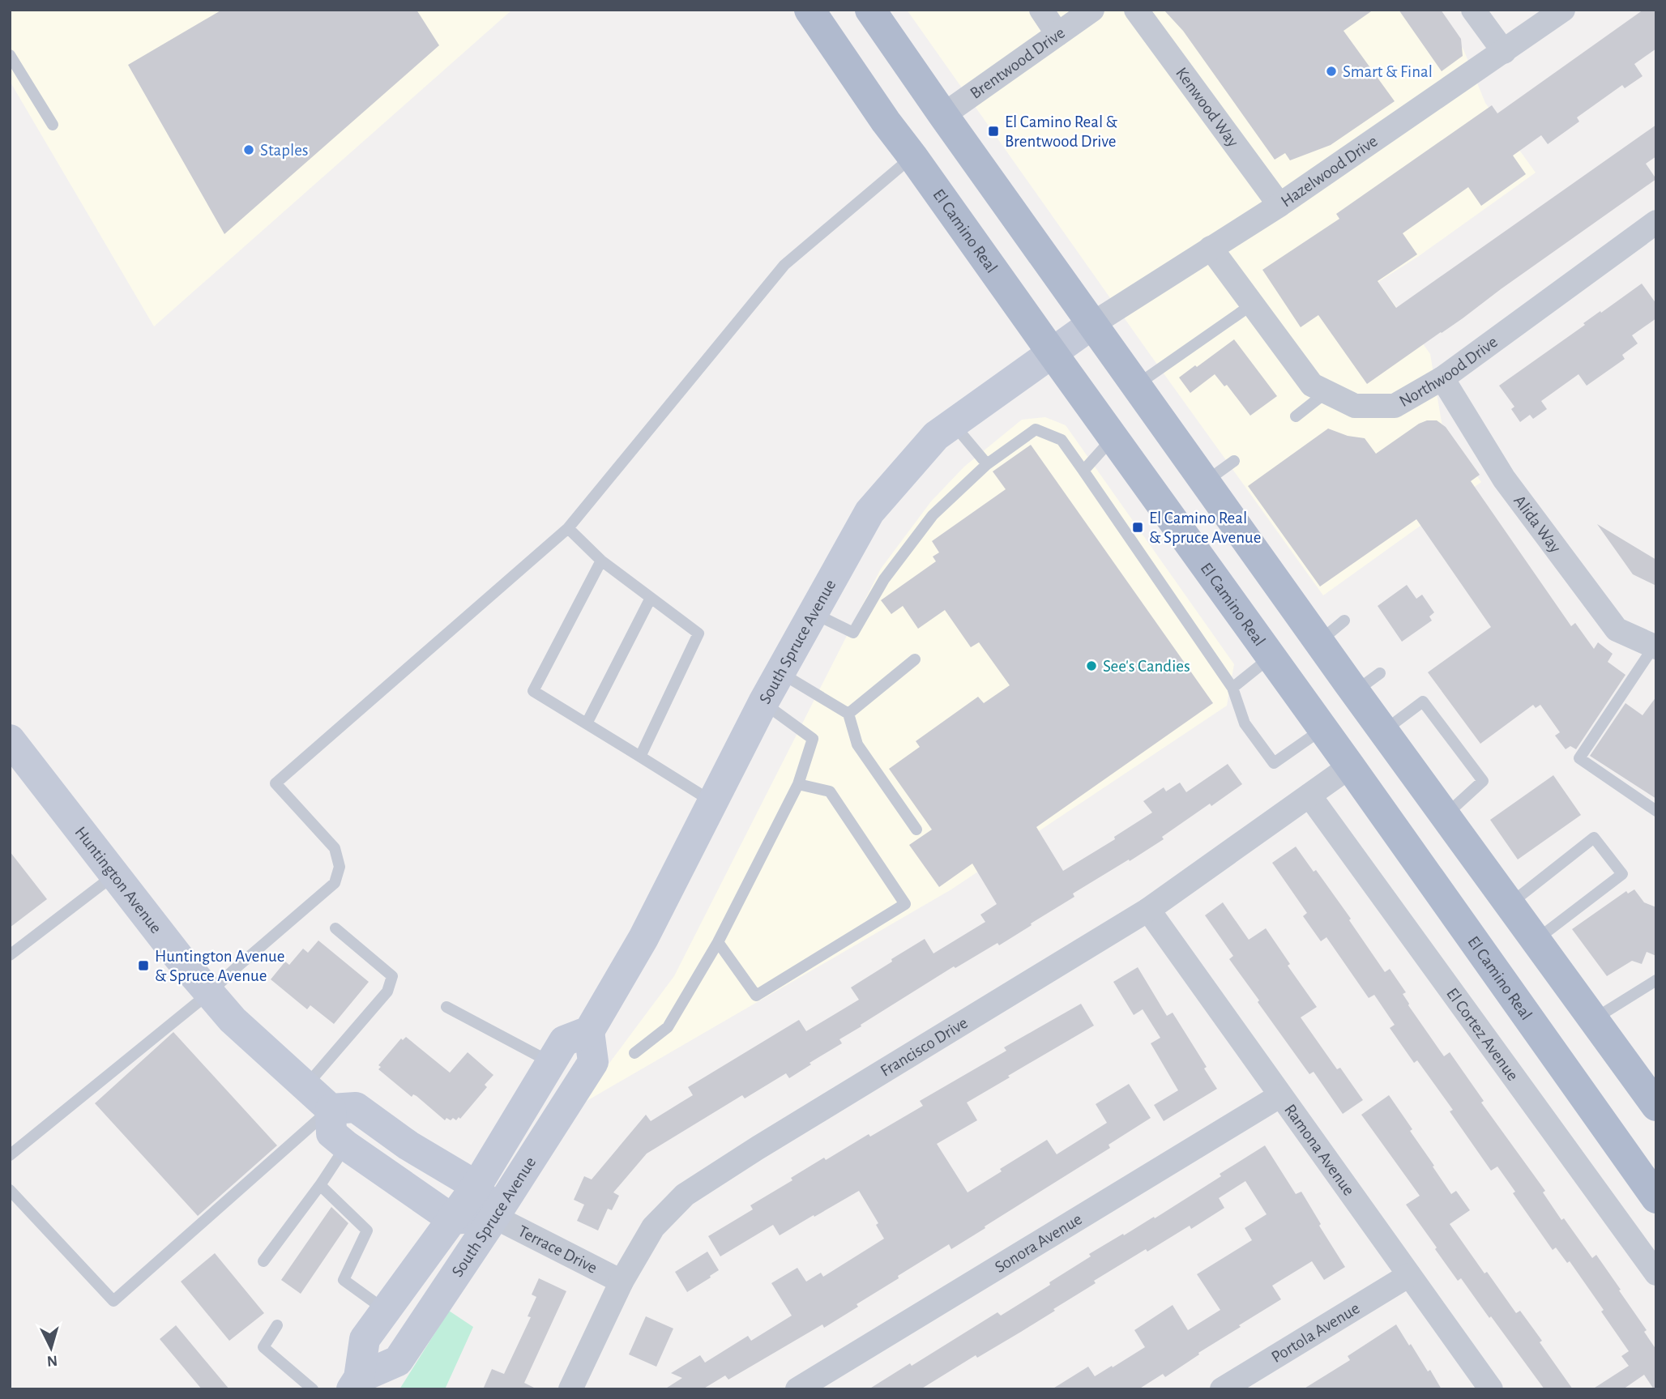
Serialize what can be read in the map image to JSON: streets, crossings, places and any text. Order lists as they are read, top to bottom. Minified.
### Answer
{"streets":{"main road":["El Camino Real","South Spruce Avenue","Huntington Avenue"],"street":["Brentwood Drive","Kenwood Way","Hazelwood Drive","Northwood Drive","Alida Way","El Cortez Avenue","Francisco Drive","Ramona Avenue","Sonora Avenue","Terrace Drive","Portola Avenue"]},"crossings":[["Kenwood Way","Hazelwood Drive"],["Hazelwood Drive","Northwood Drive"],["Hazelwood Drive","South Spruce Avenue"],["El Camino Real","South Spruce Avenue"],["El Camino Real","Francisco Drive"],["Northwood Drive","Alida Way"],["South Spruce Avenue","Terrace Drive"],["El Cortez Avenue","Francisco Drive"],["Francisco Drive","Ramona Avenue"],["Francisco Drive","Terrace Drive"],["Ramona Avenue","Sonora Avenue"],["Ramona Avenue","Portola Avenue"]],"places":{"other":["Smart & Final","Staples","See's Candies"],"transit":["El Camino Real & Brentwood Drive","El Camino Real & Spruce Avenue","Huntington Avenue & Spruce Avenue"]},"north":"bottom"}
